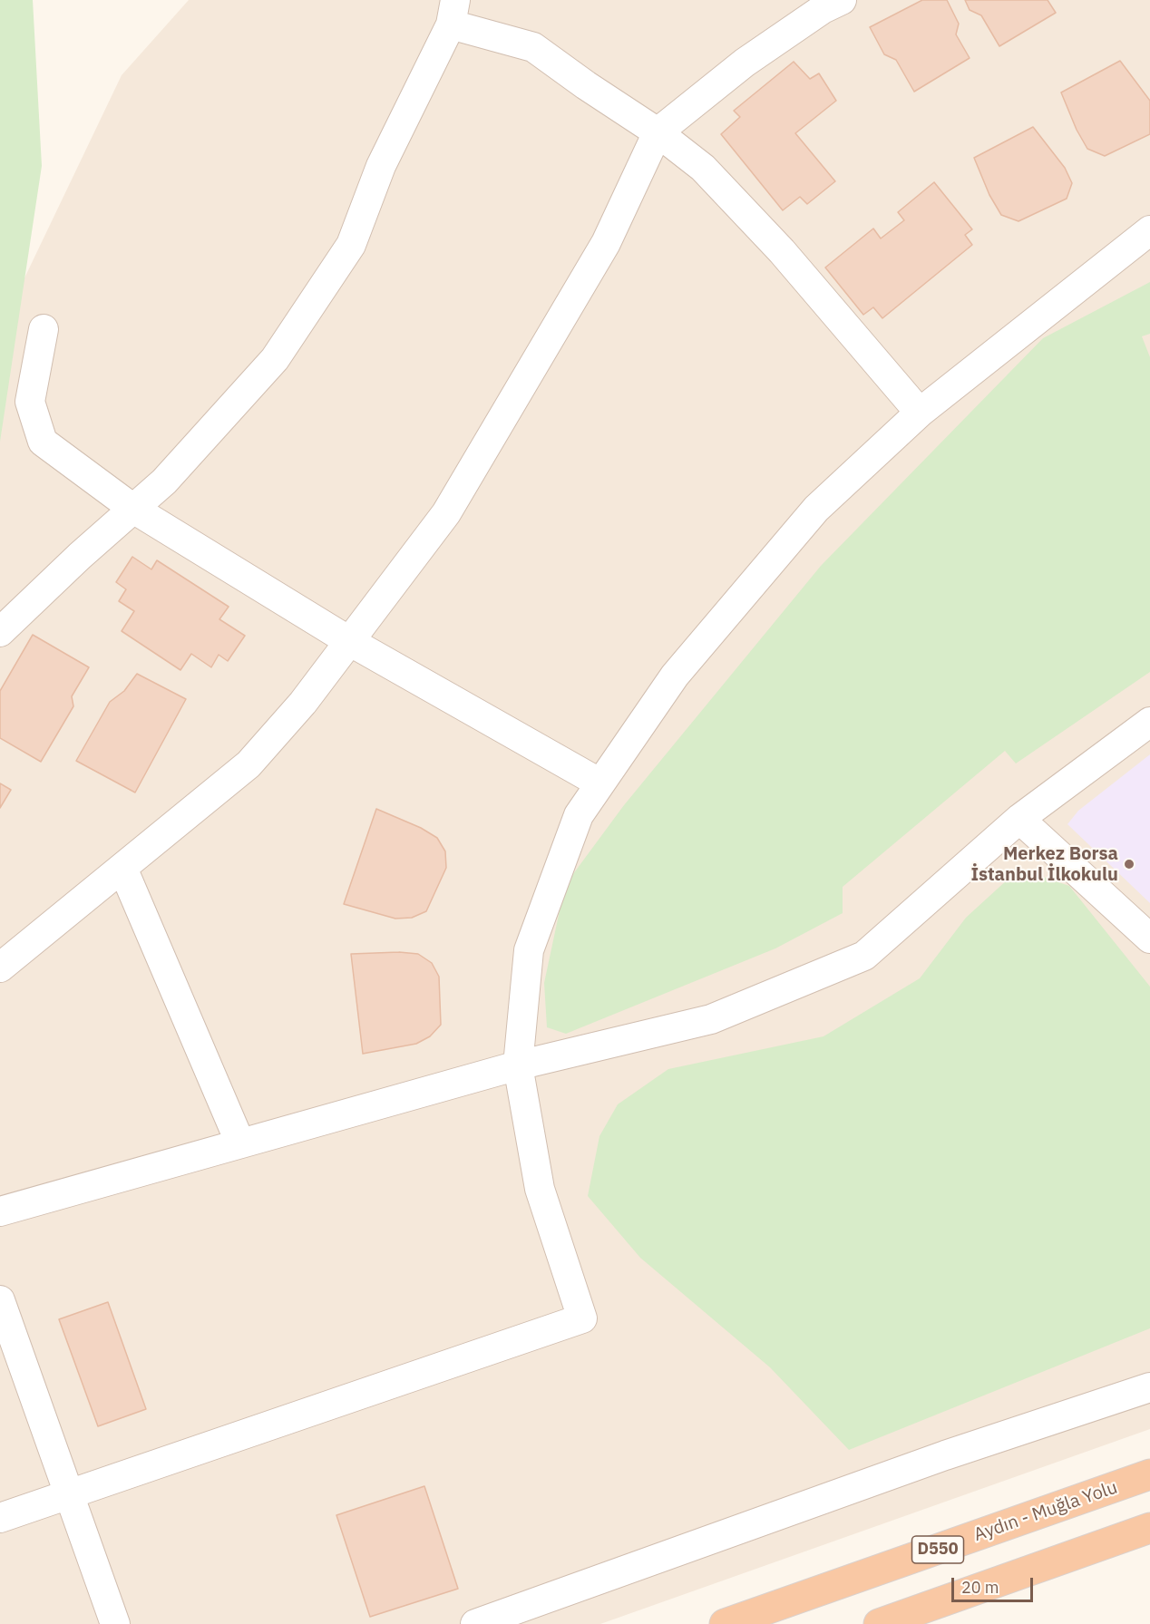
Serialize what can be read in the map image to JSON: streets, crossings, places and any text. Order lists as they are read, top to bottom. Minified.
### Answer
{"streets":{"highway":["Aydın - Muğla Yolu","D550"]},"places":["Merkez Borsa İstanbul İlkokulu"],"scale_bar":"20 m"}
